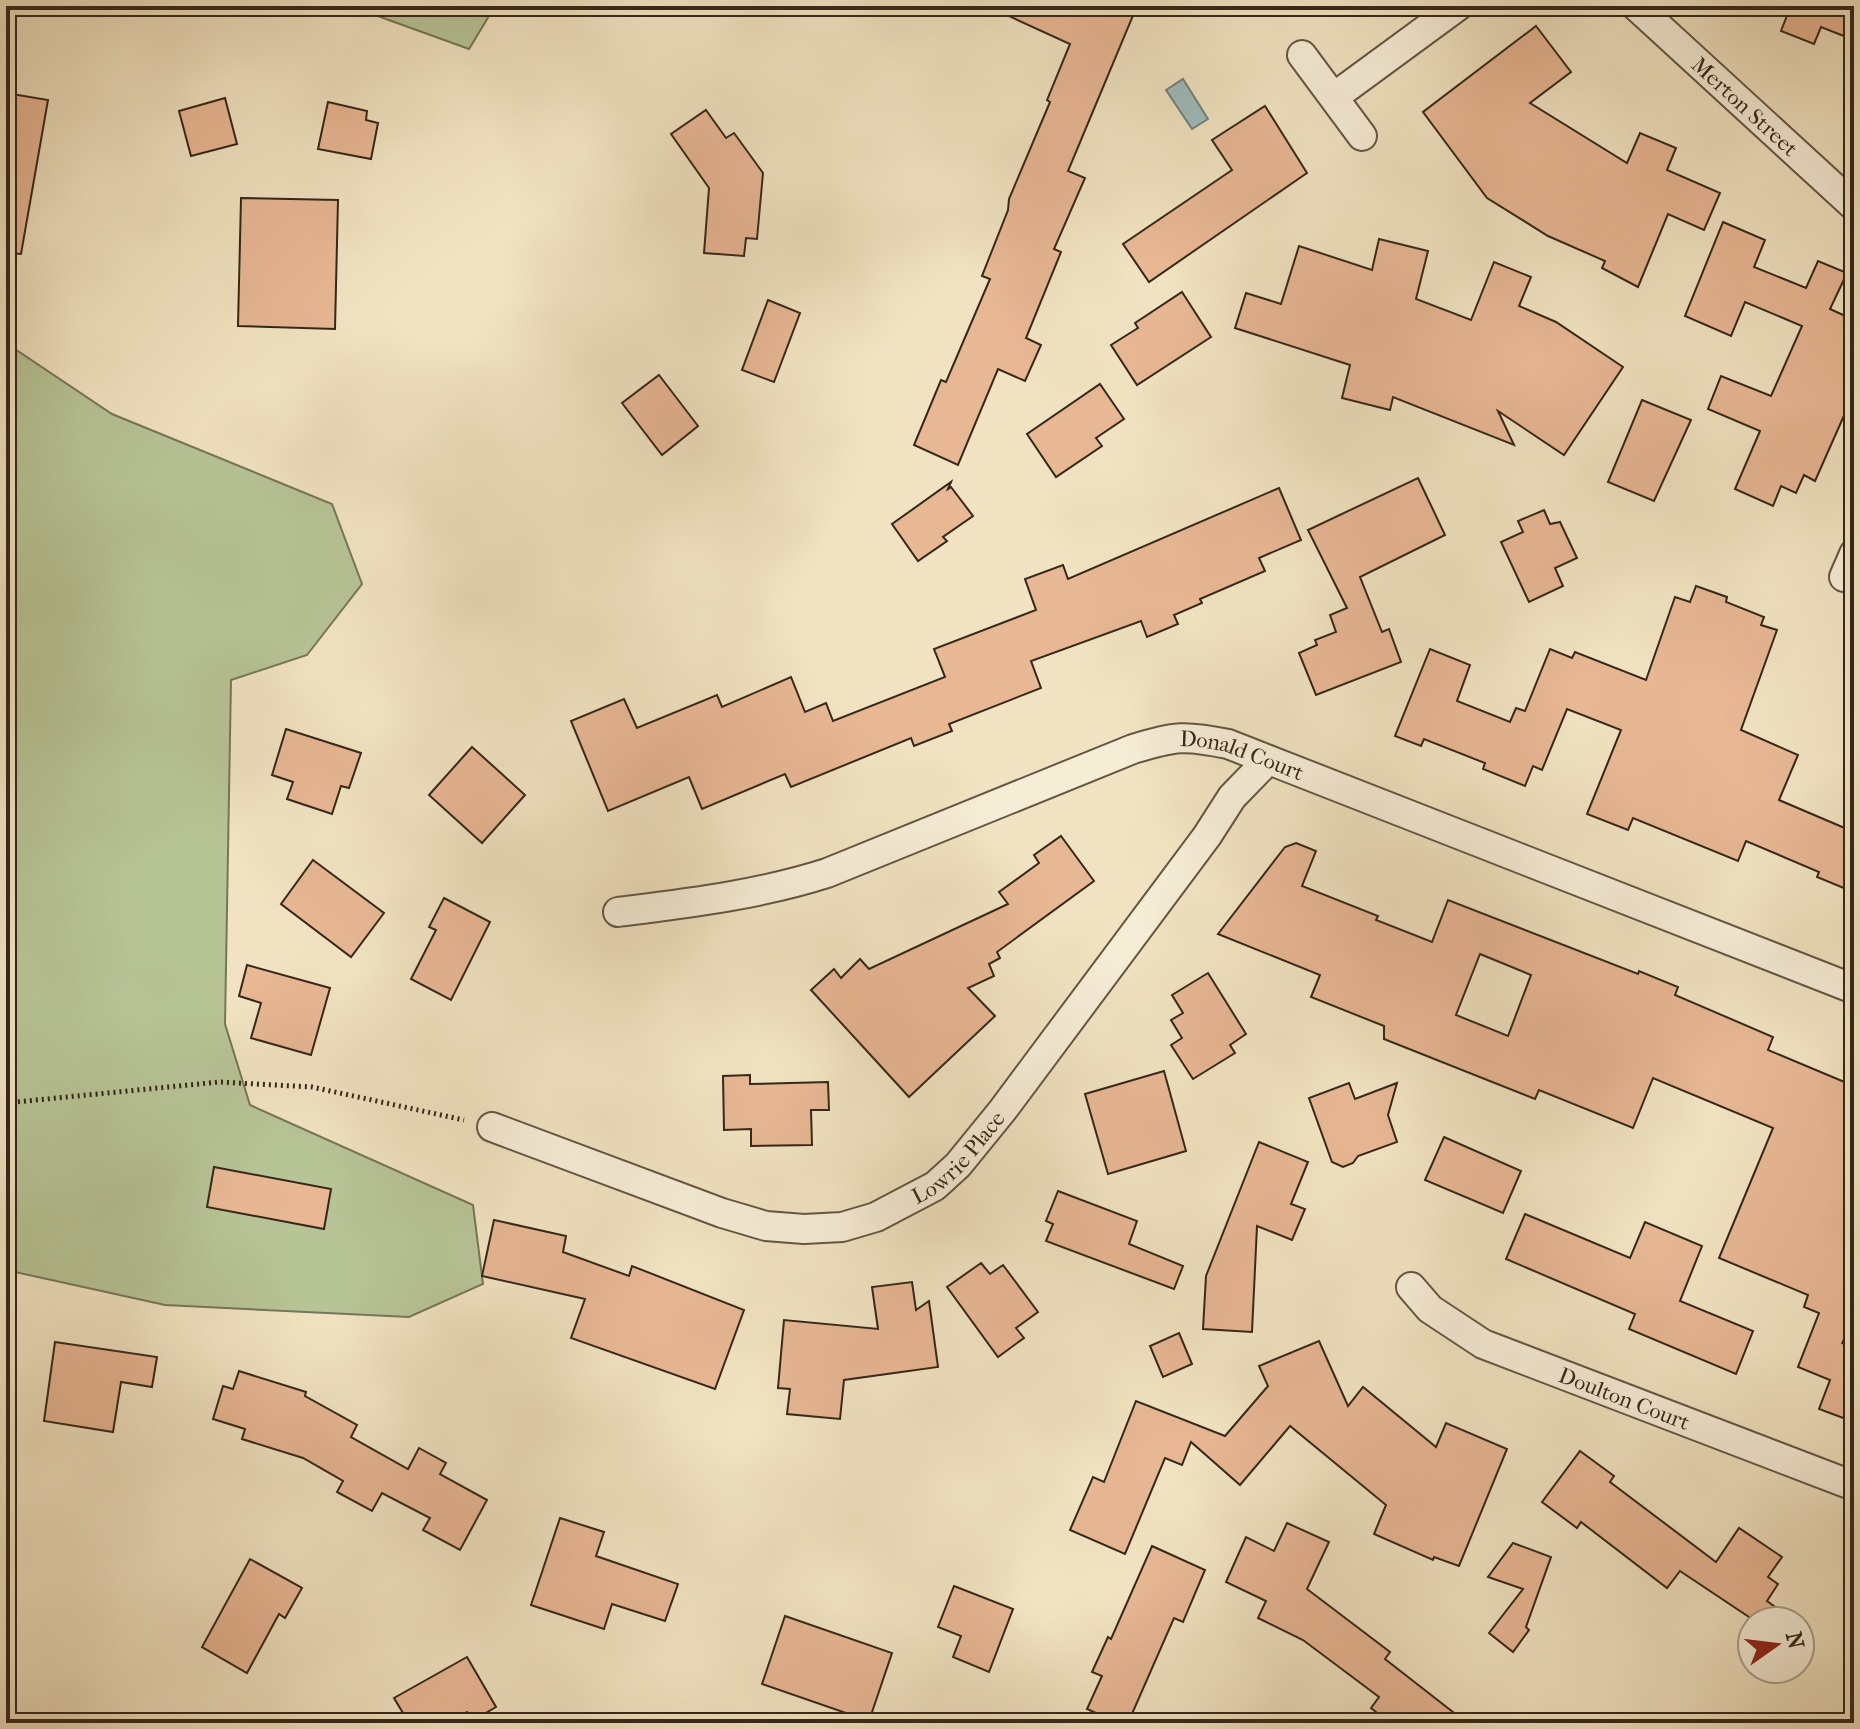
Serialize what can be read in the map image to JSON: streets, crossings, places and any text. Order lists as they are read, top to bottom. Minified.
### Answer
{"streets":{"street":["Merton Street","Donald Court","Lowrie Place","Doulton Court"]},"crossings":[["Donald Court","Lowrie Place"]],"north":"right"}
